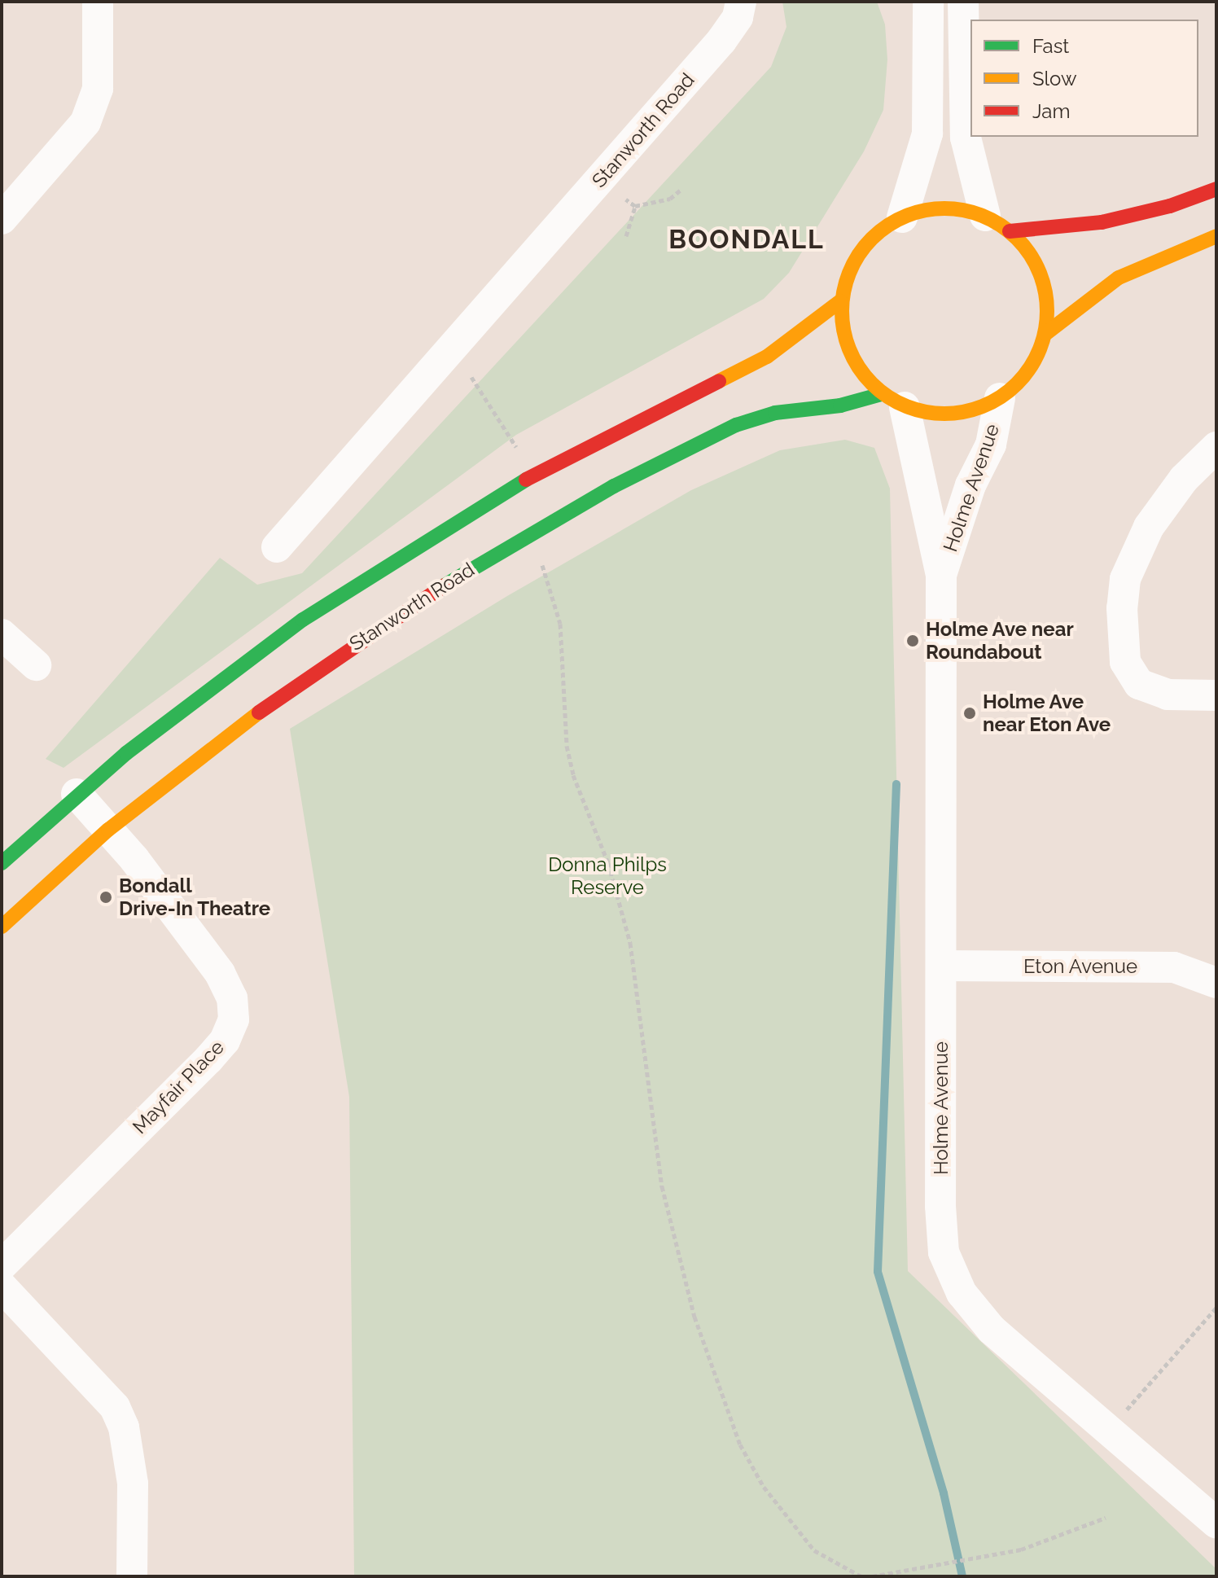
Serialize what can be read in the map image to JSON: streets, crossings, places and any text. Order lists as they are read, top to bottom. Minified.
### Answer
{"streets":{"main road":["Stanworth Road"],"street":["Holme Avenue","Eton Avenue","Mayfair Place"]},"crossings":[["Stanworth Road","Holme Avenue"],["Stanworth Road","Mayfair Place"],["Holme Avenue","Eton Avenue"]],"districts":["BOONDALL"],"parks":["Donna Philps Reserve"],"places":["Holme Ave near Roundabout","Holme Ave near Eton Ave","Bondall Drive-In Theatre"],"legend":["Fast","Slow","Jam"]}
